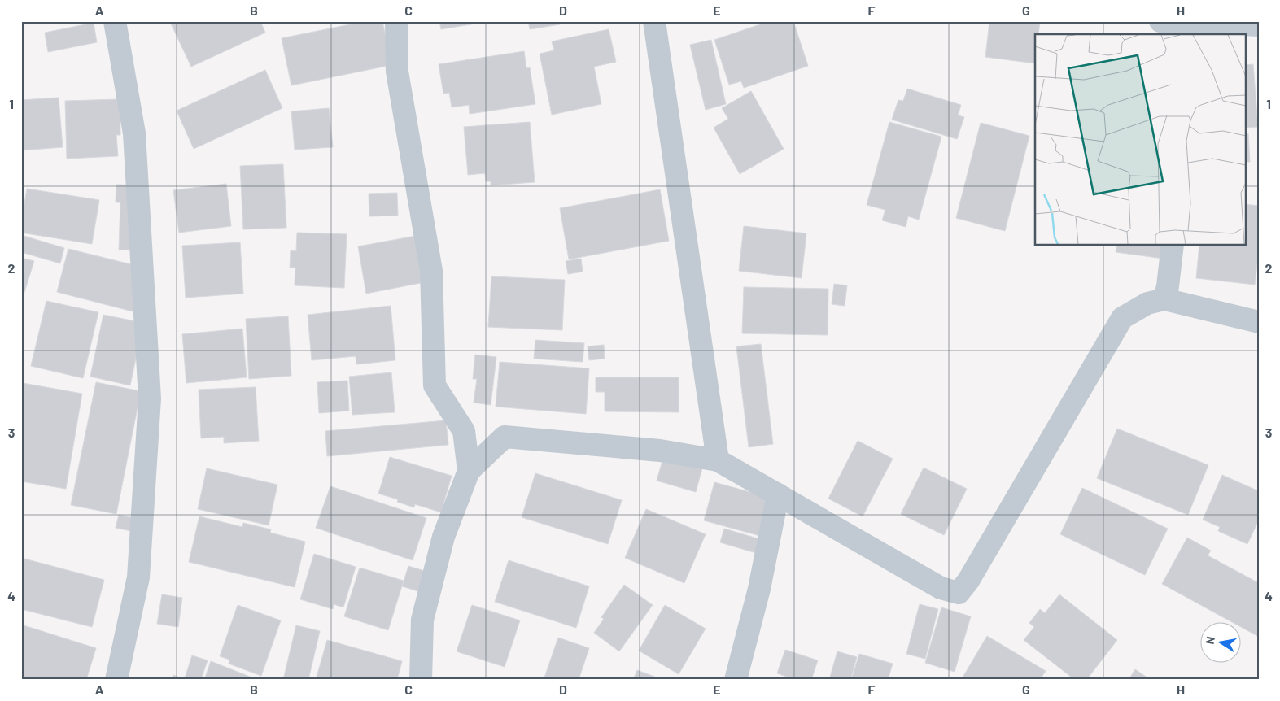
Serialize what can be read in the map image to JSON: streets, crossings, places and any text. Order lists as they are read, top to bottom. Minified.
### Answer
{"north":"left","grid":{"columns":["A","B","C","D","E","F","G","H"],"rows":["1","2","3","4"]}}
